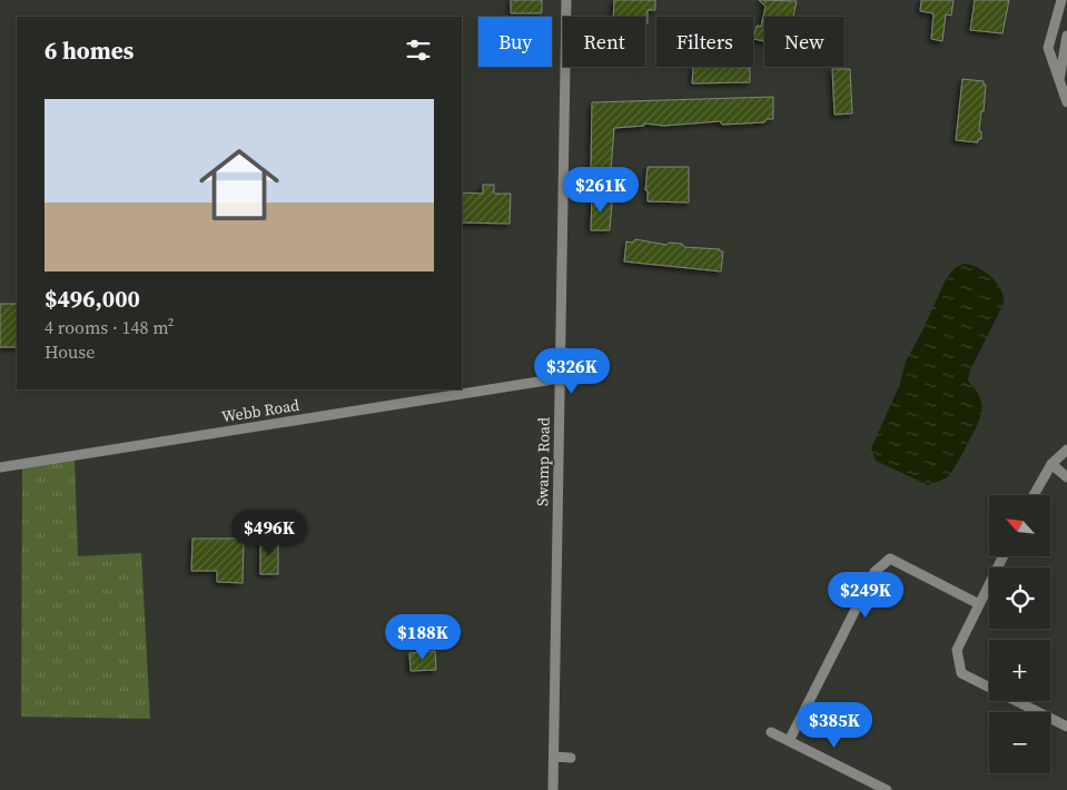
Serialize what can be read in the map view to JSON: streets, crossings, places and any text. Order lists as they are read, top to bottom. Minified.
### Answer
{"streets":{"street":["Webb Road","Swamp Road"]},"crossings":[["Webb Road","Swamp Road"]],"north":"top left","page":{"chip":["Buy","Rent","Filters","New"],"heading":"6 homes","list":[{"name":"$496,000","note":"4 rooms · 148 m² · House"}],"price":["$261K","$326K","$496K","$249K","$188K","$385K"],"map_buttons":["+","−"]}}
